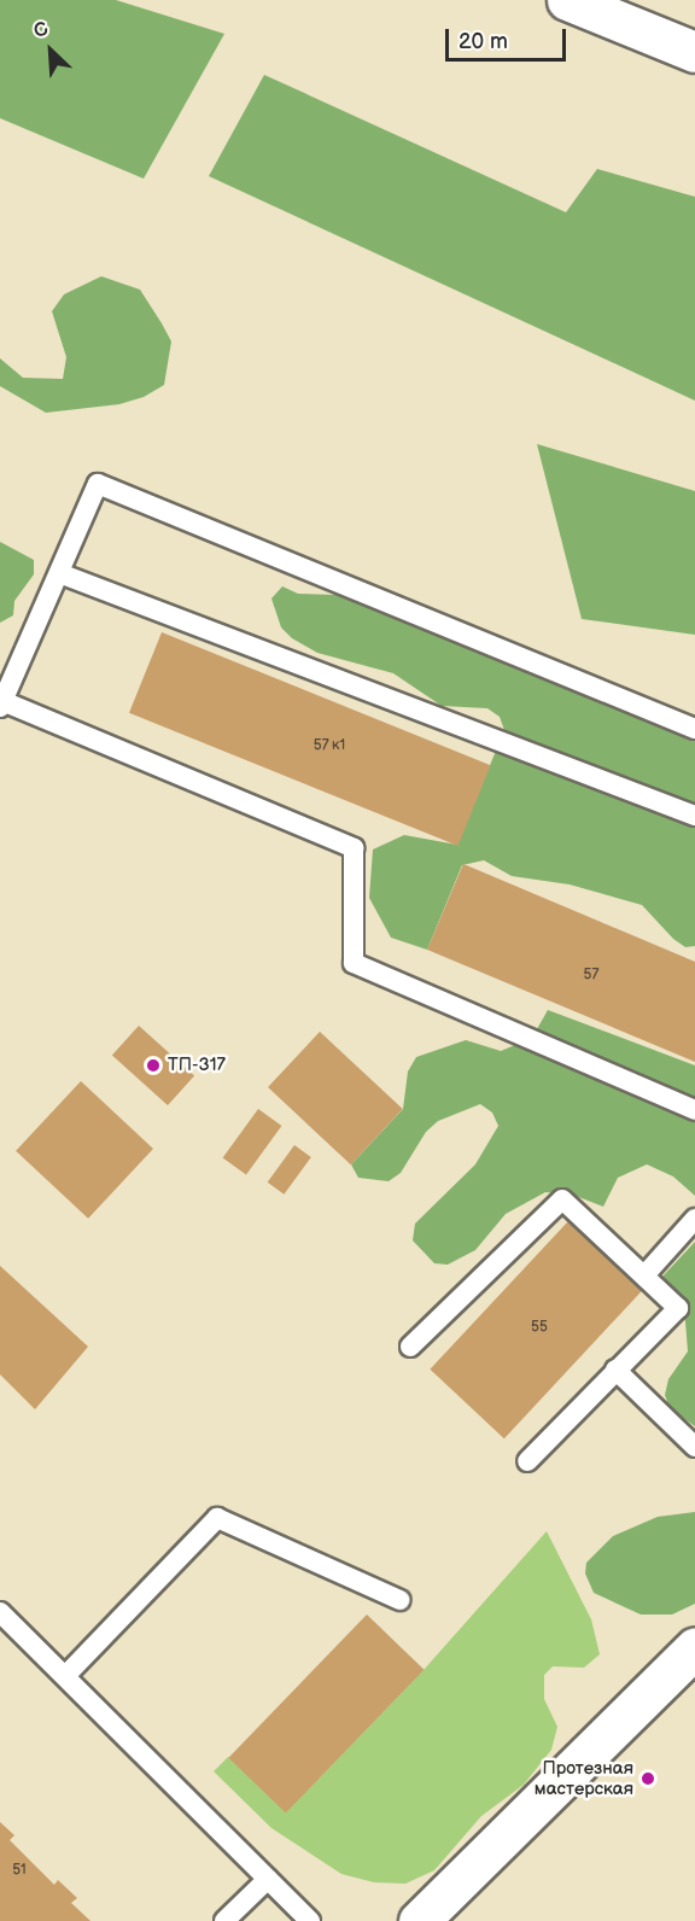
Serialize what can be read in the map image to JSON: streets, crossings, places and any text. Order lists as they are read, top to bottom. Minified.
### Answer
{"places":["ТП-317","Протезная мастерская"],"house_numbers":["57 к1","57","55","51"],"scale_bar":"20 m","north":"top left"}
